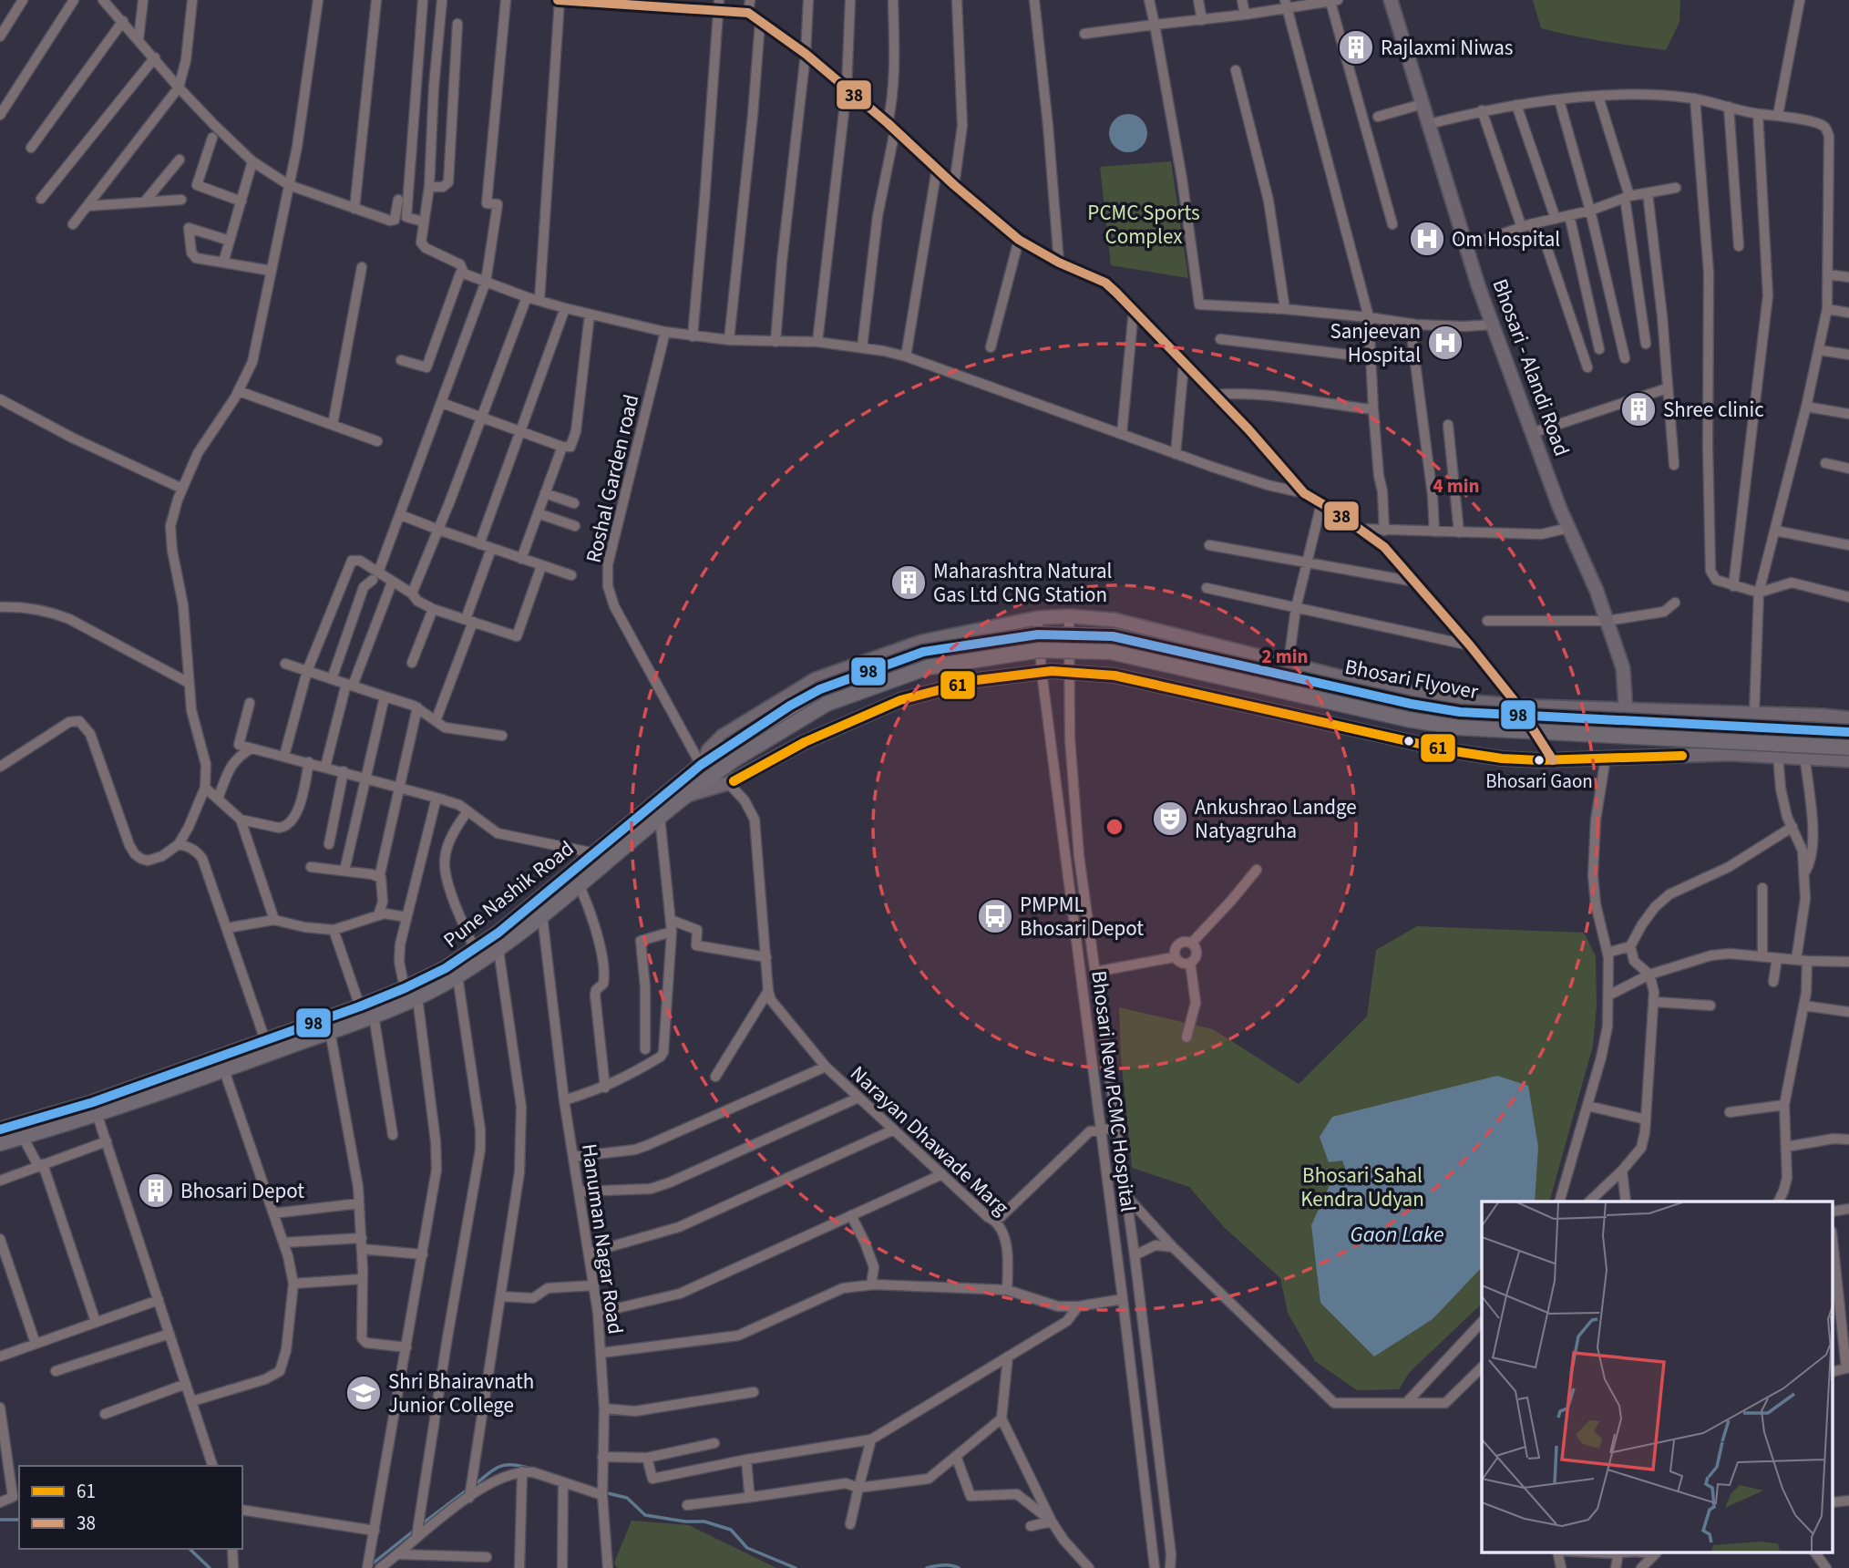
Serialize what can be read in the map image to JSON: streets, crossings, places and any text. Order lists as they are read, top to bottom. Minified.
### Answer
{"streets":{"highway":["Bhosari Flyover","Pune Nashik Road"],"main road":["Bhosari - Alandi Road"],"street":["Roshal Garden road","Bhosari New PCMC Hospital","Narayan Dhawade Marg","Hanuman Nagar Road"]},"crossings":[["Roshal Garden road","Pune Nashik Road"],["Bhosari Flyover","Pune Nashik Road"],["Pune Nashik Road","Hanuman Nagar Road"]],"water":["Gaon Lake"],"parks":["PCMC Sports Complex","Bhosari Sahal Kendra Udyan"],"places":{"building":["Rajlaxmi Niwas","Shree clinic","Maharashtra Natural Gas Ltd CNG Station","Bhosari Depot"],"hospital":["Om Hospital","Sanjeevan Hospital"],"other":["Bhosari Gaon"],"theatre":["Ankushrao Landge Natyagruha"],"bus stop":["PMPML Bhosari Depot"],"school or university":["Shri Bhairavnath Junior College"]},"lines":["transit line 38","transit line 98","transit line 61"],"legend":["61","38"],"rings":["4 min","2 min"]}
